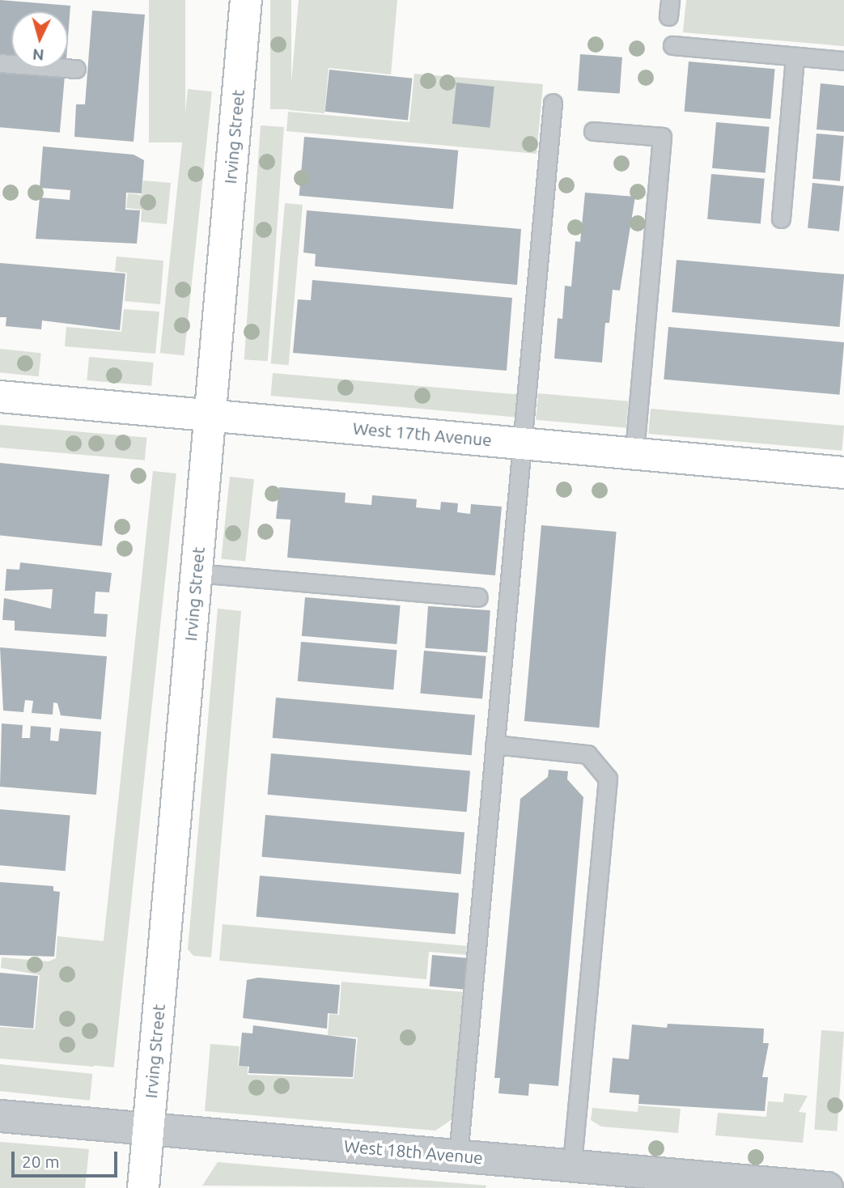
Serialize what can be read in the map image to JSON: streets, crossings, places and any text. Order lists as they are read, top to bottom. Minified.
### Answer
{"streets":{"street":["Irving Street","West 17th Avenue","West 18th Avenue"]},"crossings":[["Irving Street","West 17th Avenue"],["Irving Street","West 18th Avenue"]],"scale_bar":"20 m","north":"bottom"}
